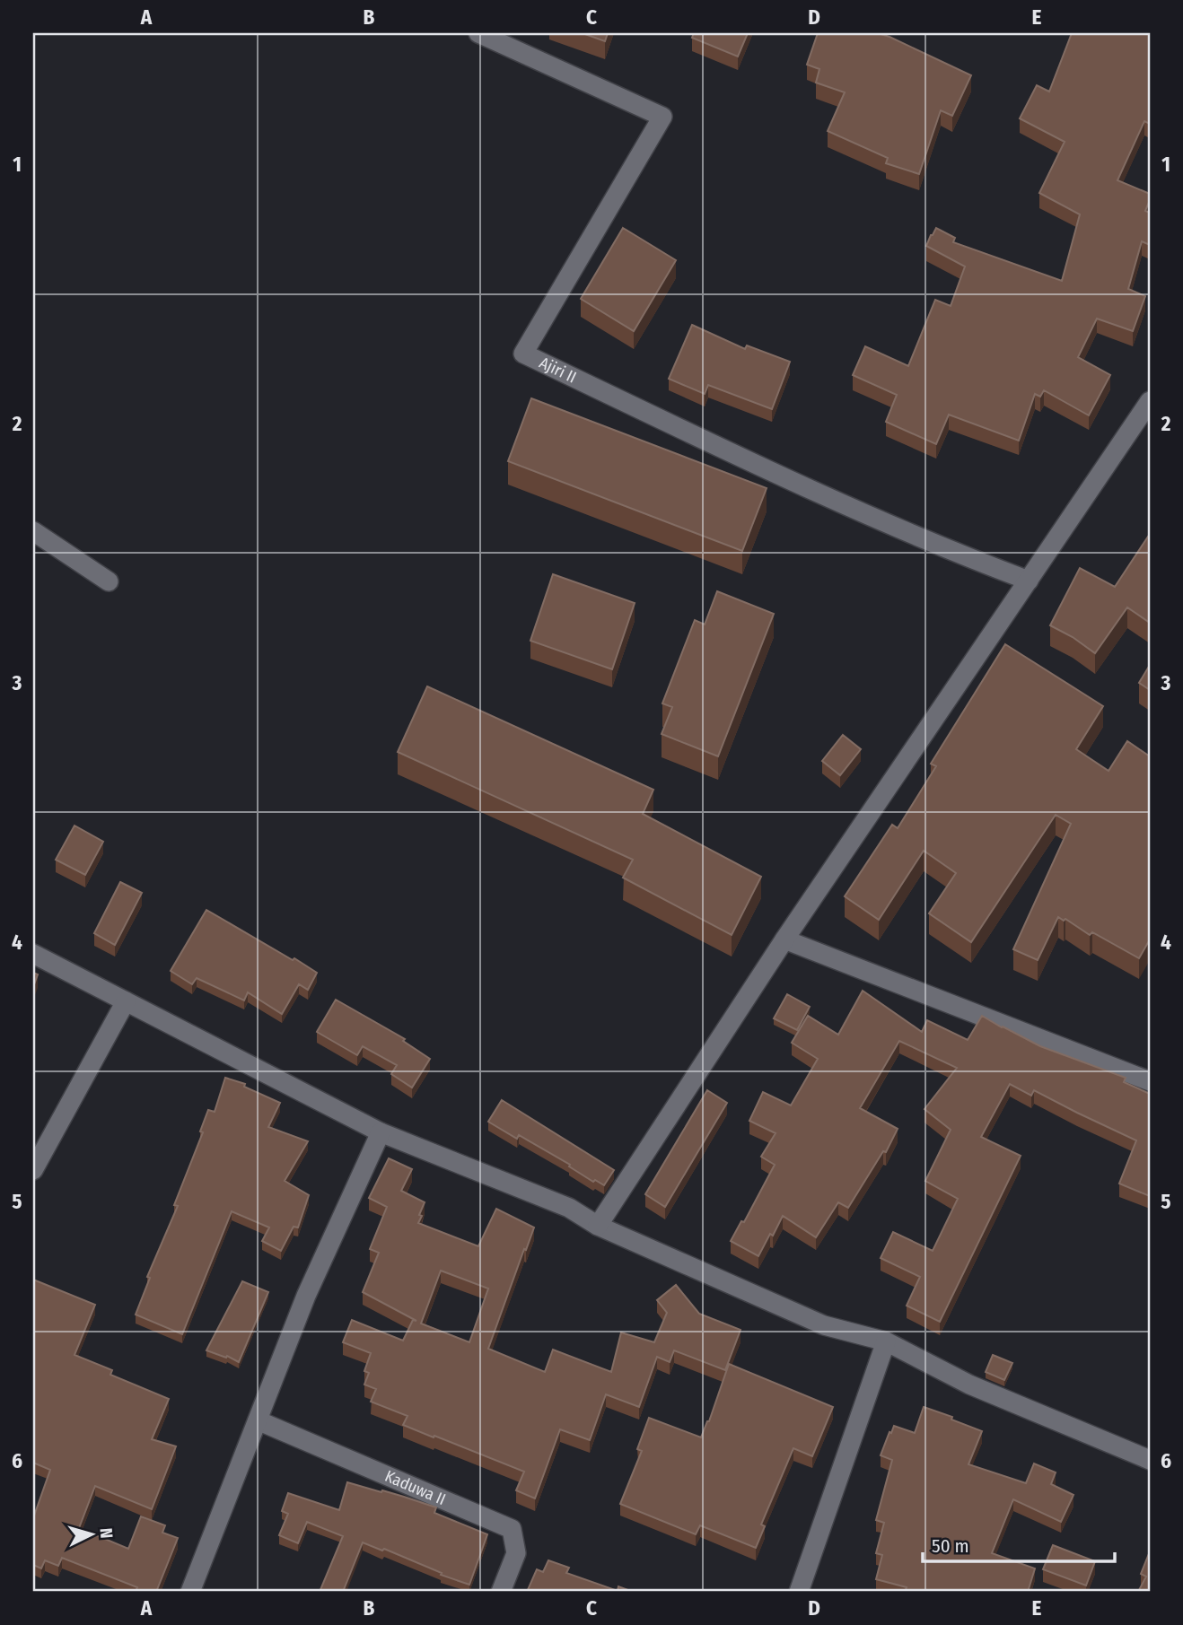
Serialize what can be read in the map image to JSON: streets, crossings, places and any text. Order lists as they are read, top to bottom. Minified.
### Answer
{"streets":{"street":["Ajiri II","Kaduwa II"]},"scale_bar":"50 m","north":"right","grid":{"columns":["A","B","C","D","E"],"rows":["1","2","3","4","5","6"]}}
